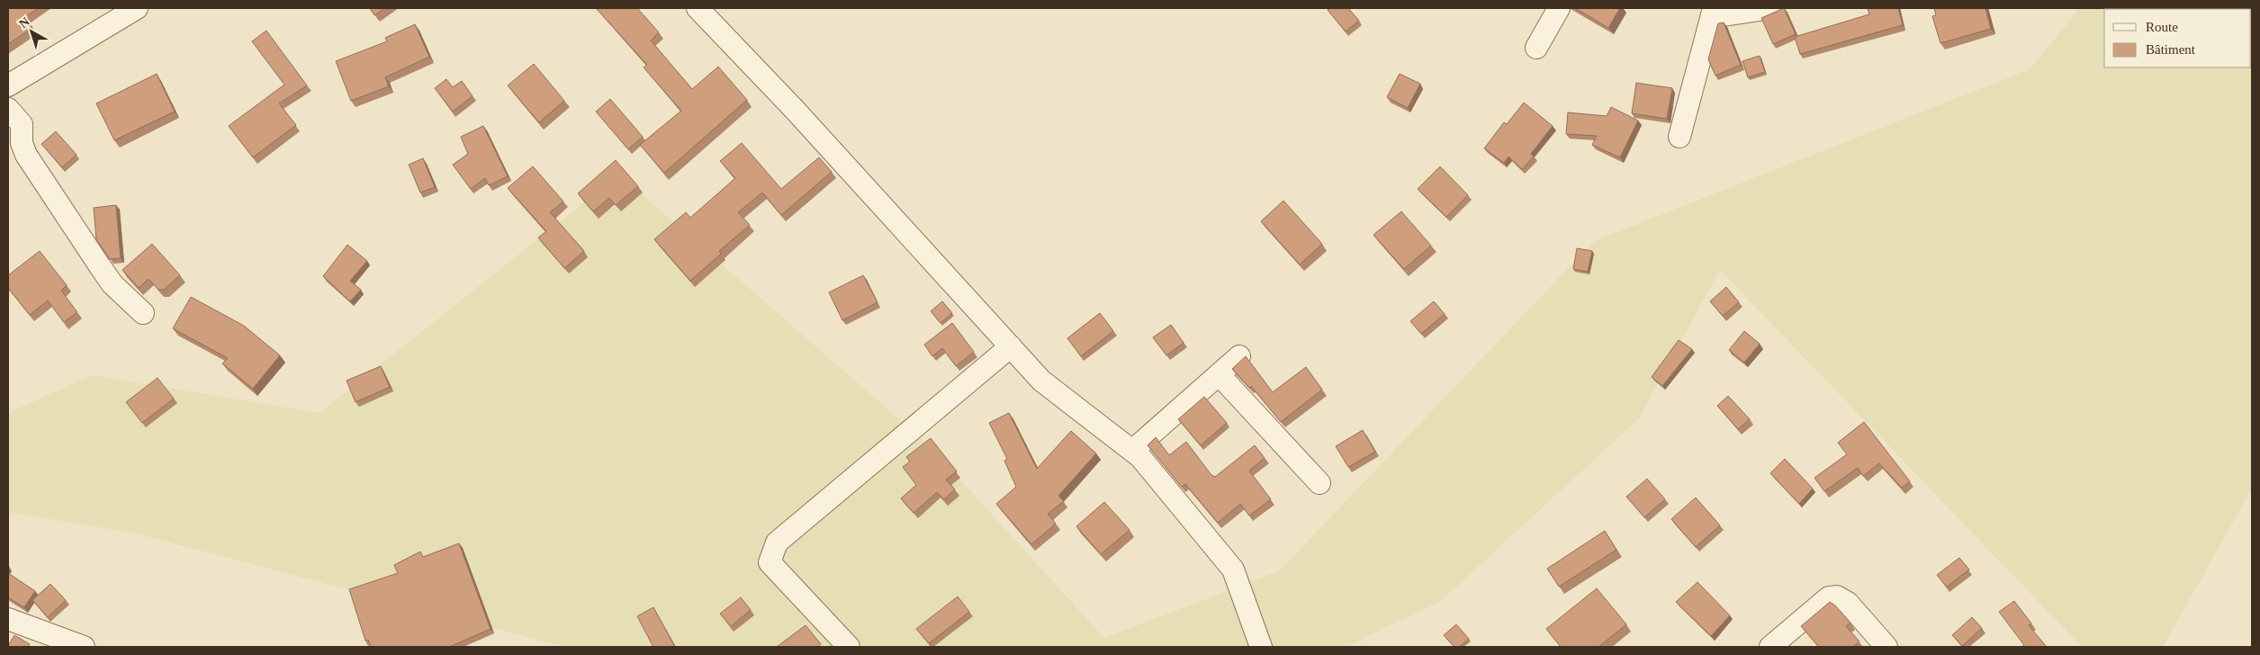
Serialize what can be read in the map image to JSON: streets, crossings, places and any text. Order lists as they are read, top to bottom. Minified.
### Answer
{"legend":["Route","Bâtiment"],"north":"top left"}
